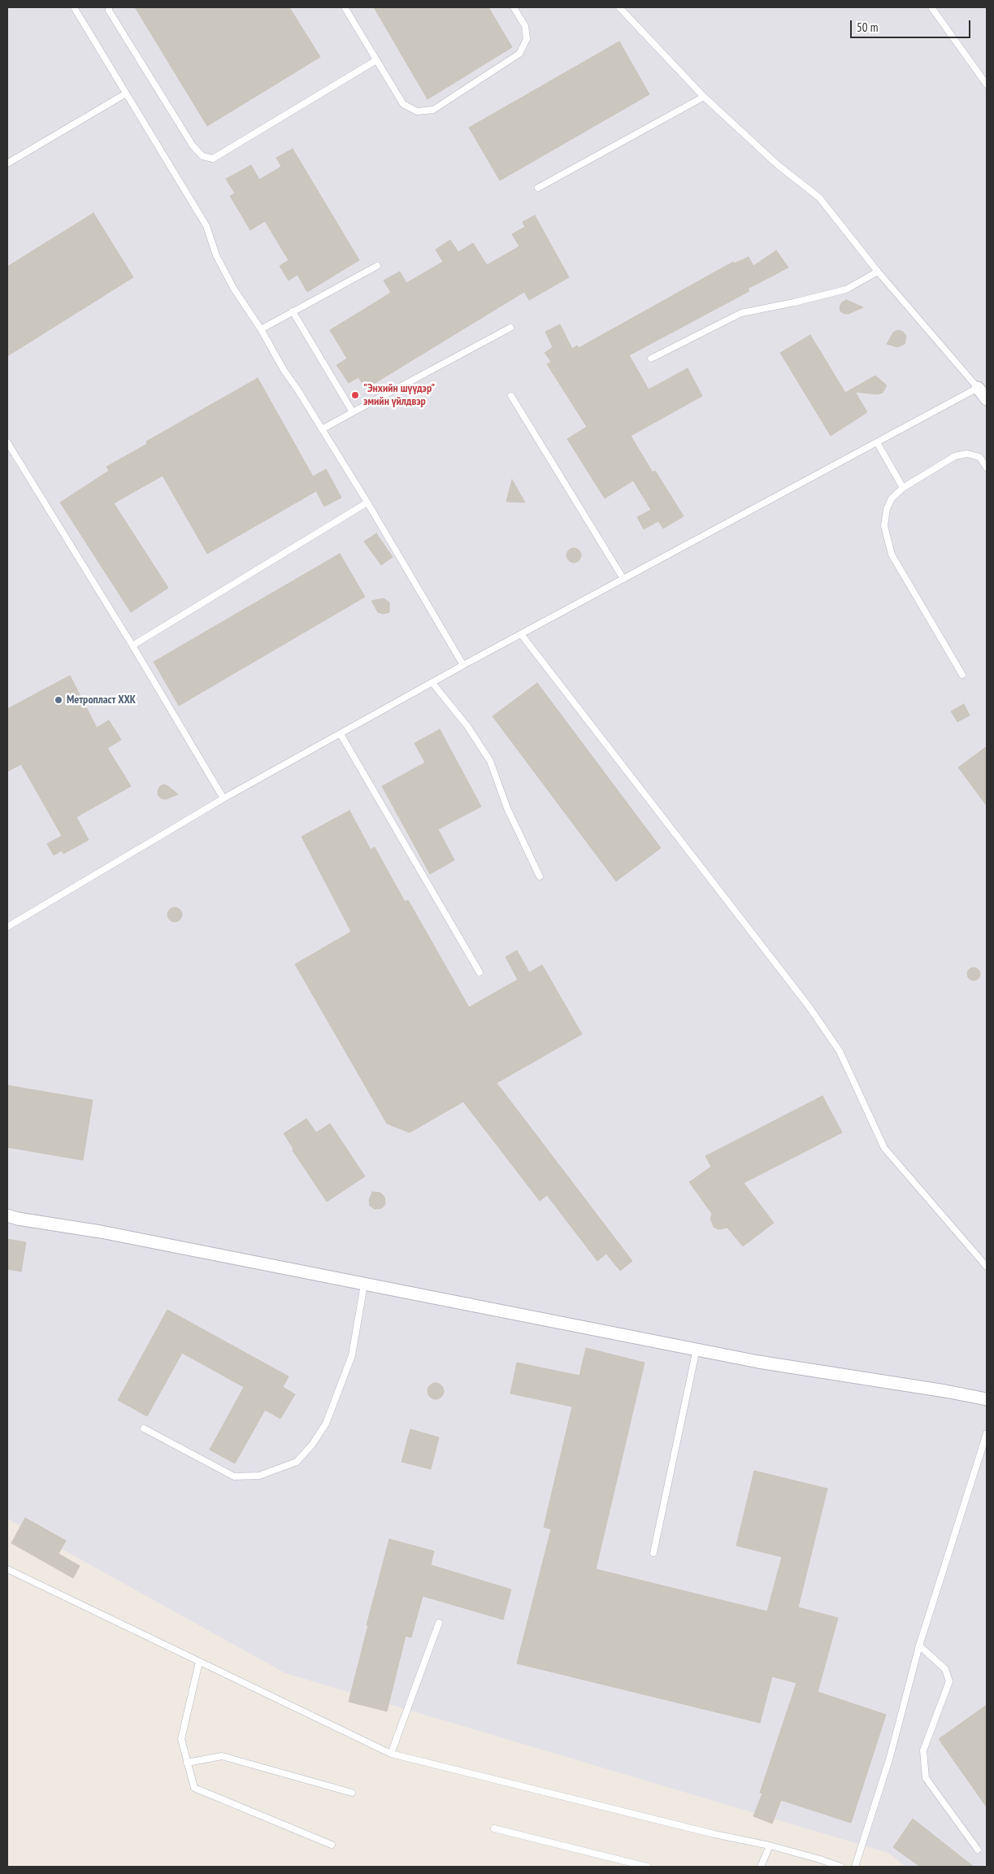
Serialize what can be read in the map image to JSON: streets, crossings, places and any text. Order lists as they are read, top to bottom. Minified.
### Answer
{"places":["\"Энхийн шүүдэр\" эмийн үйлдвэр","Метропласт ХХК"],"scale_bar":"50 m"}
